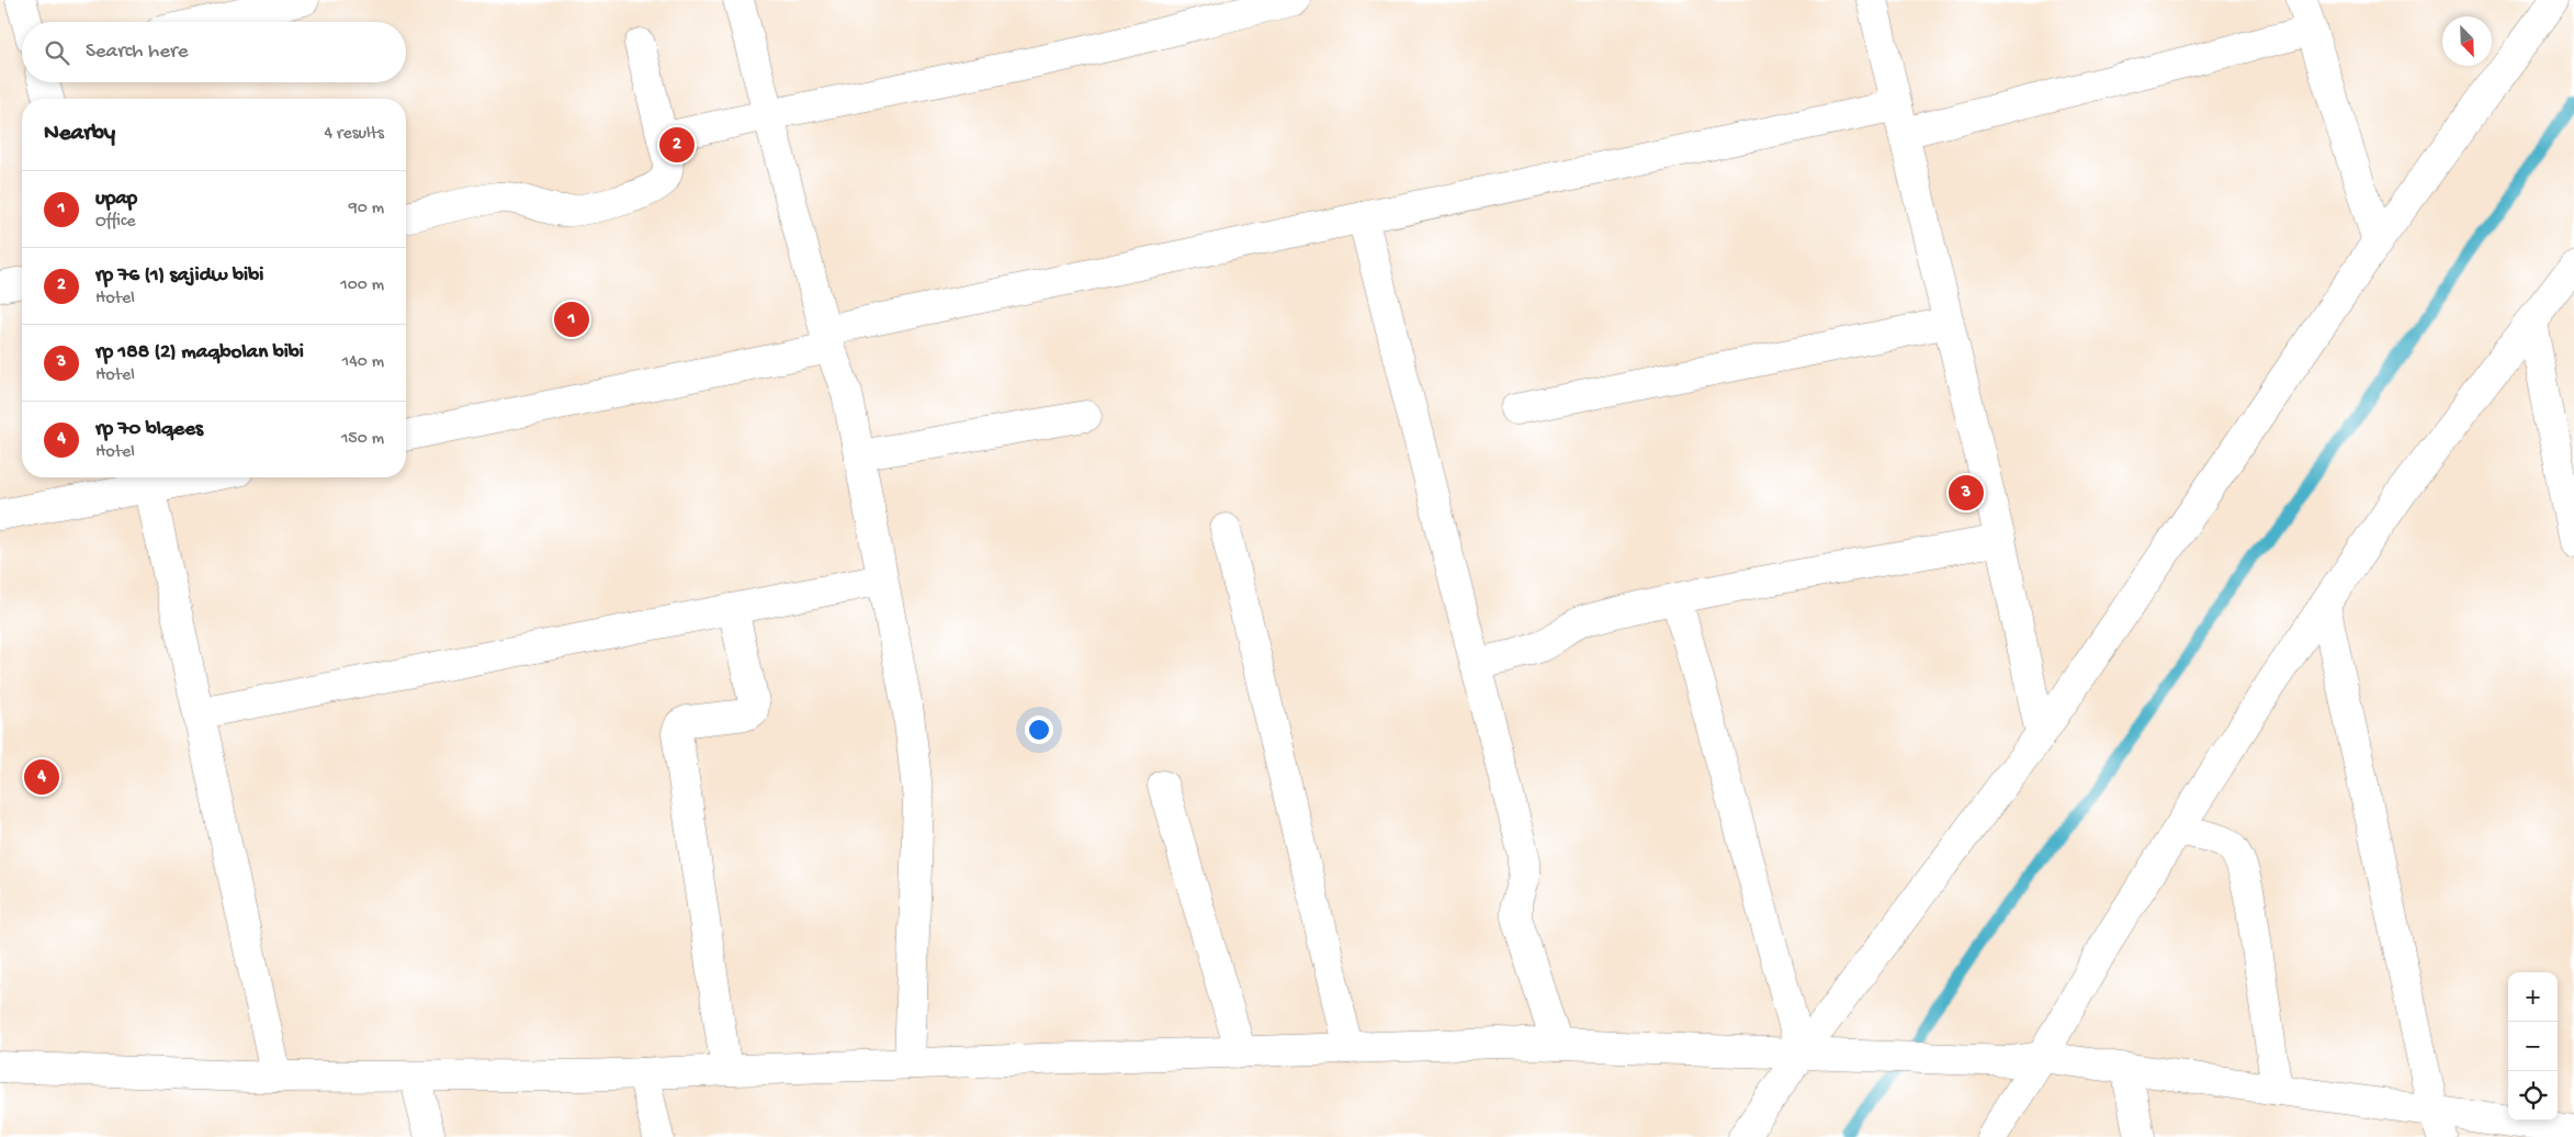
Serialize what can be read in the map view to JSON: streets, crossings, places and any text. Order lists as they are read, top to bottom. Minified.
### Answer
{"north":"bottom right","page":{"search":"Search here","heading":["Nearby","4 results"],"pins":["2","1","3","4"],"list":[{"mark":"1","name":"upap","note":"Office","value":"90 m"},{"mark":"2","name":"rp 76 (1) sajidw bibi","note":"Hotel","value":"100 m"},{"mark":"3","name":"rp 188 (2) maqbolan bibi","note":"Hotel","value":"140 m"},{"mark":"4","name":"rp 70 blqees","note":"Hotel","value":"150 m"}],"map_buttons":["+","−"]}}
